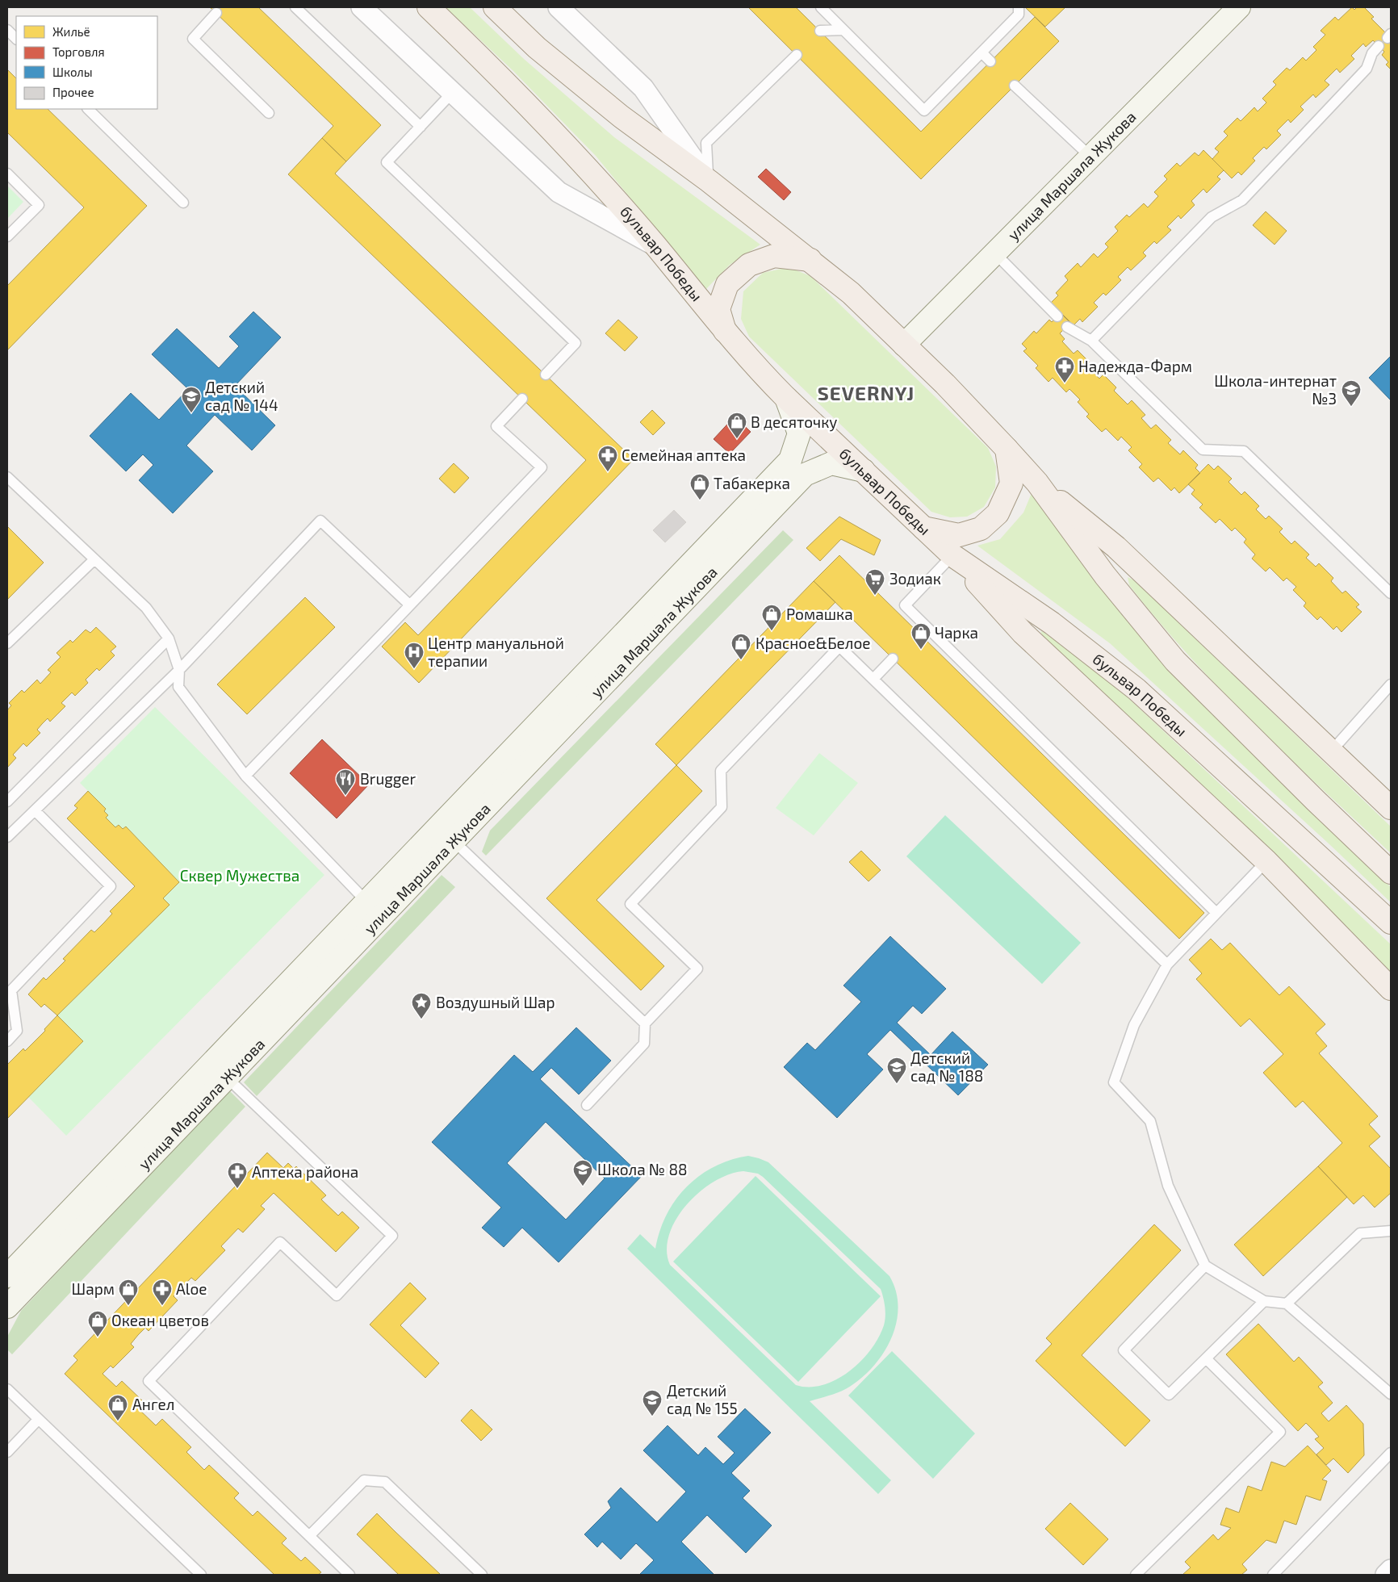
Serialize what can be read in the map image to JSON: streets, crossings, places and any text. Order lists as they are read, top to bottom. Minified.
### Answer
{"streets":{"main road":["бульвар Победы"],"street":["улица Маршала Жукова"]},"crossings":[["улица Маршала Жукова","бульвар Победы"]],"districts":["SEVERNYJ"],"parks":["Сквер Мужества"],"places":{"pharmacy":["Надежда-Фарм","Семейная аптека","Аптека района","Aloe"],"school or university":["Школа-интернат №3","Детский сад № 144","Детский сад № 188","Школа № 88","Детский сад № 155"],"shop":["В десяточку","Табакерка","Ромашка","Чарка","Красное&Белое","Шарм","Океан цветов","Ангел"],"supermarket":["Зодиак"],"hospital":["Центр мануальной терапии"],"restaurant":["Brugger"],"place":["Воздушный Шар"]},"legend":["Жильё","Торговля","Школы","Прочее"]}
